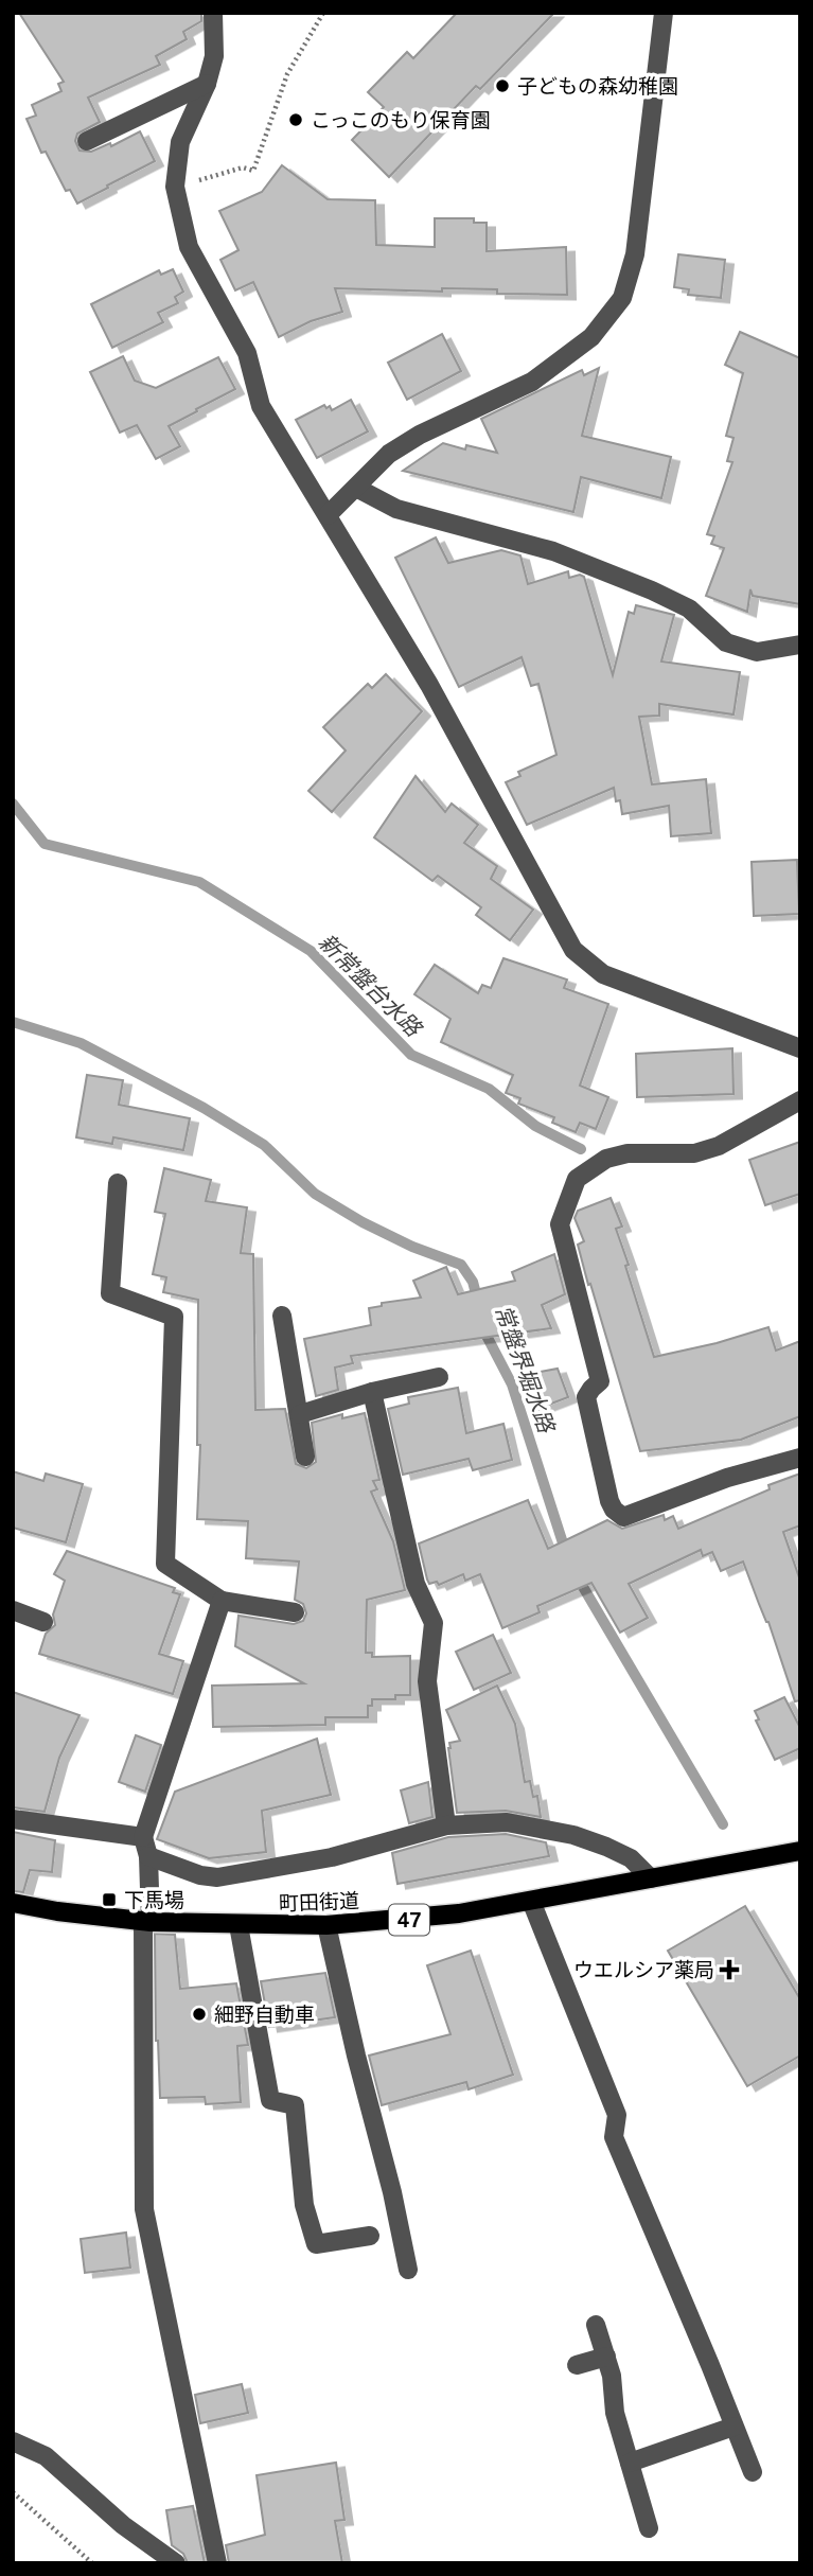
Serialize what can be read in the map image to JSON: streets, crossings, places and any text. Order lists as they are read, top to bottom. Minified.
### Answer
{"streets":{"main road":["町田街道","47"]},"water":["新常盤台水路","常盤界堀水路"],"places":{"other":["子どもの森幼稚園","こっこのもり保育園","細野自動車"],"transit":["下馬場"],"health":["ウエルシア薬局"]}}
